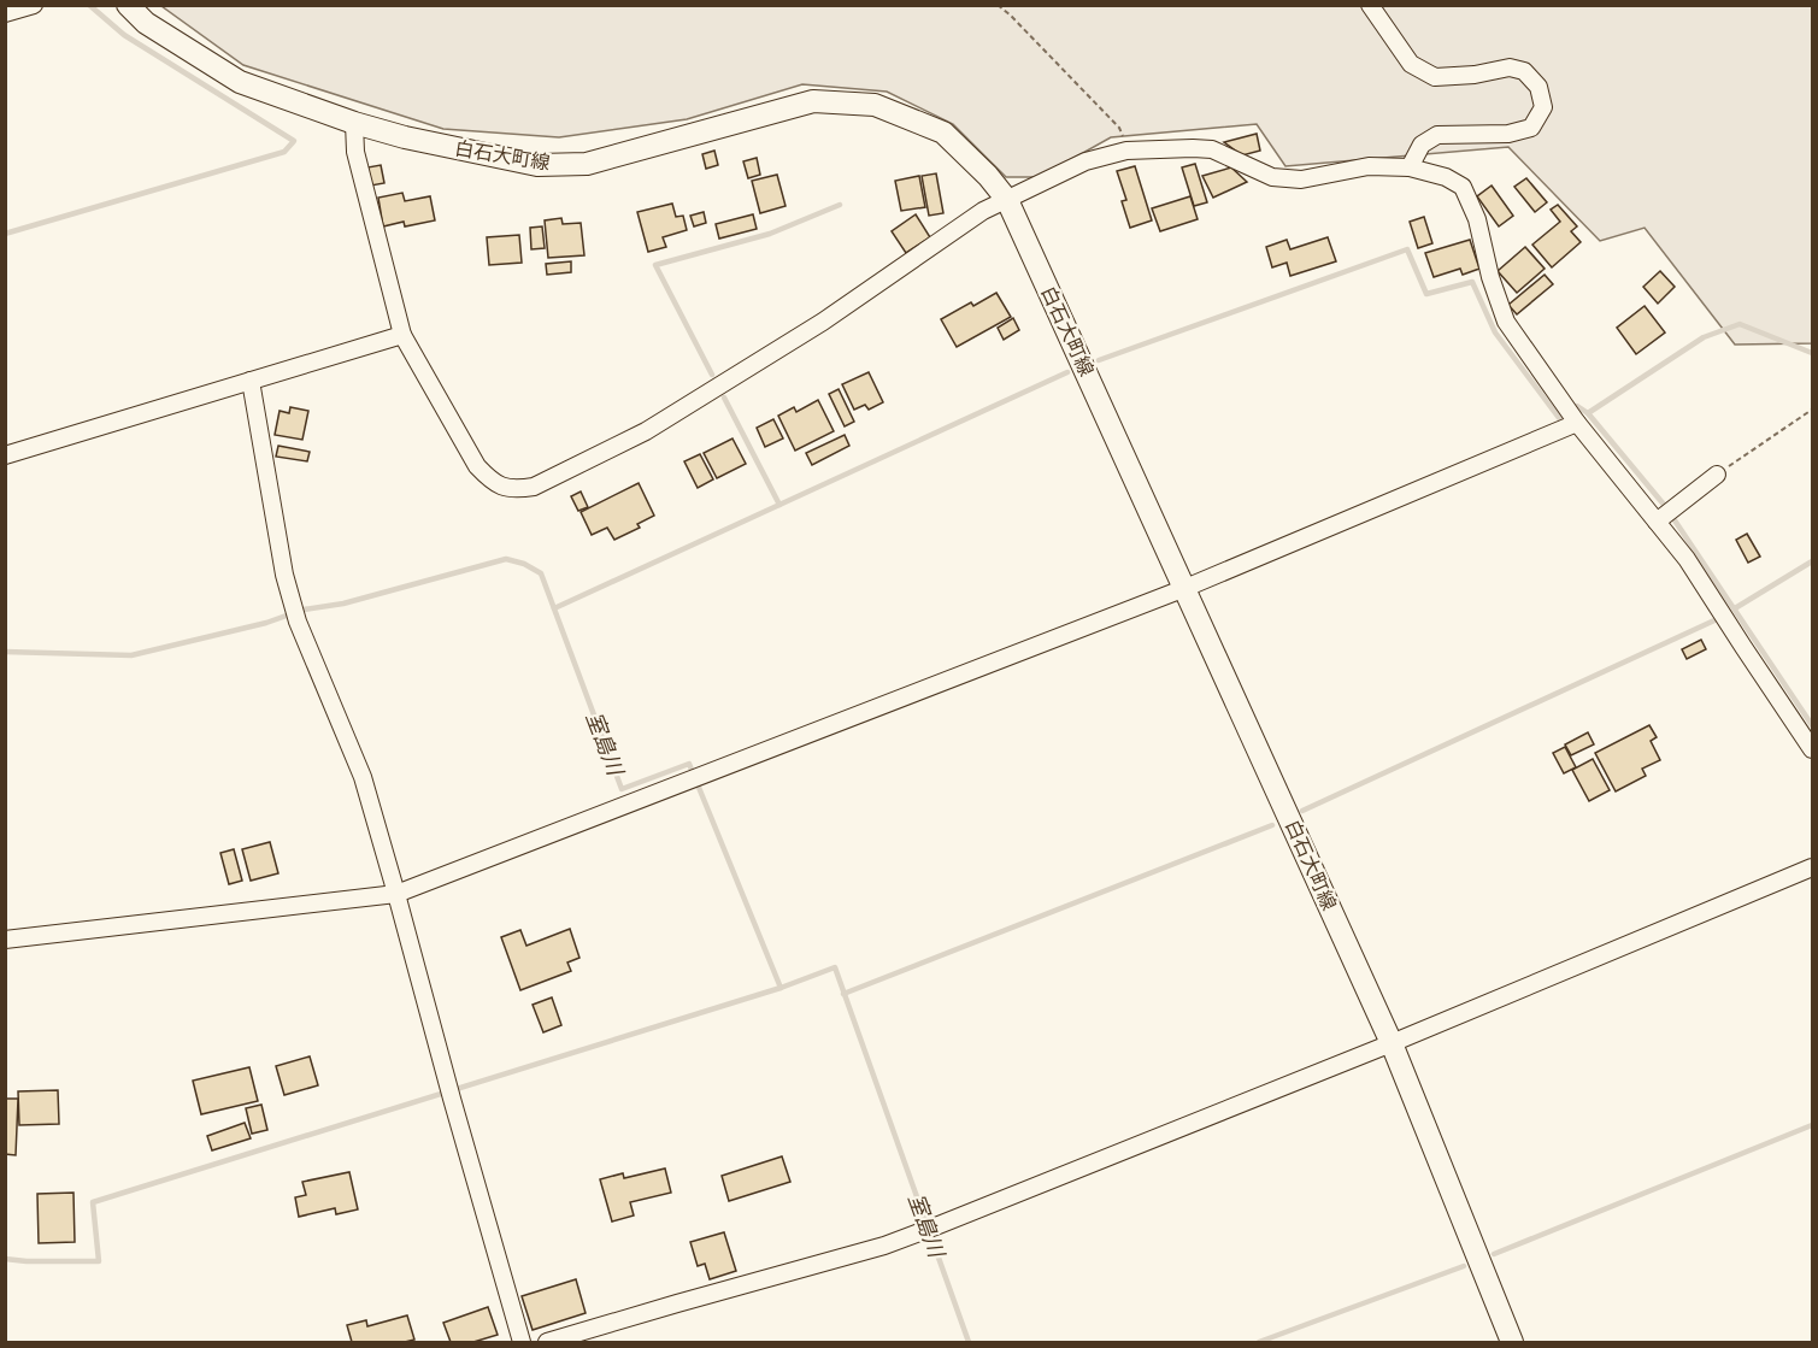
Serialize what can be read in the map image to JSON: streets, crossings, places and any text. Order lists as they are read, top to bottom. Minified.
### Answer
{"streets":{"main road":["白石大町線"]},"water":["室島川"]}
